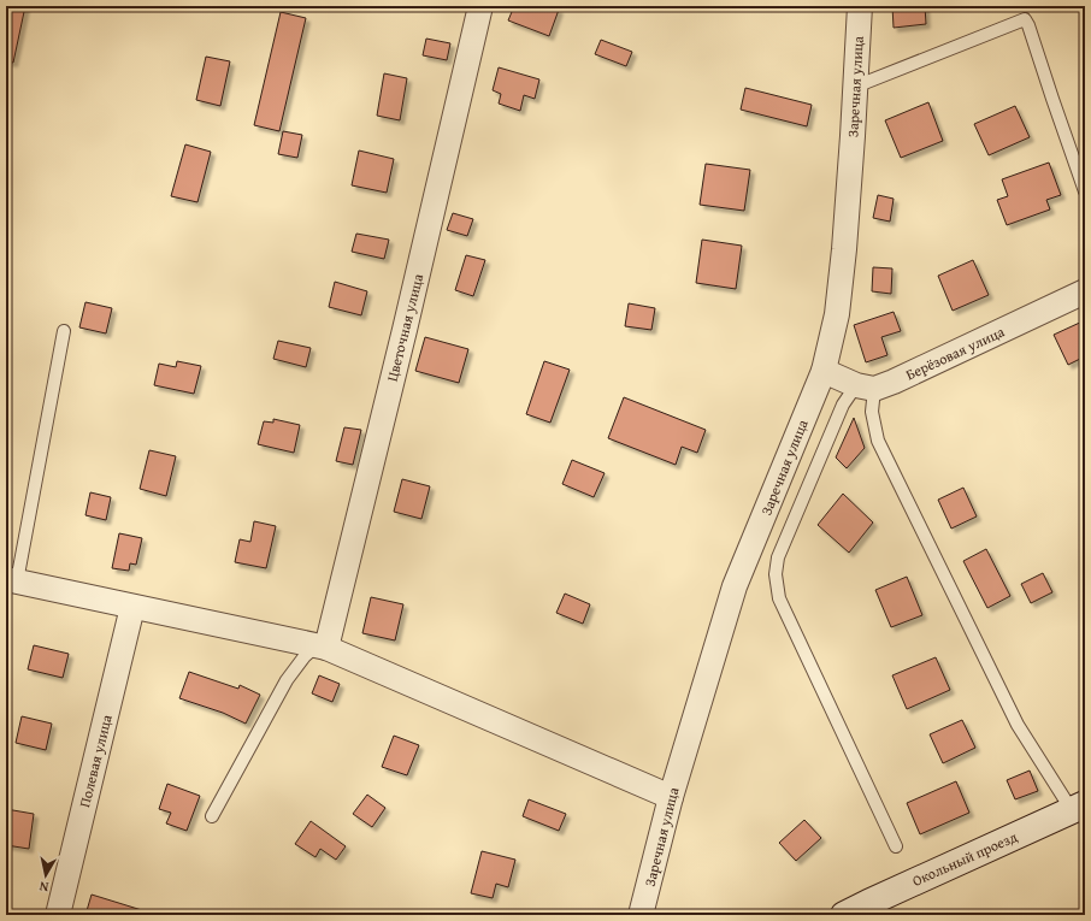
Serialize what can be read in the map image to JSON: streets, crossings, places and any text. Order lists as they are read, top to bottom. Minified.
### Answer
{"streets":{"street":["Заречная улица","Цветочная улица","Берёзовая улица","Полевая улица","Окольный проезд"]},"north":"bottom"}
